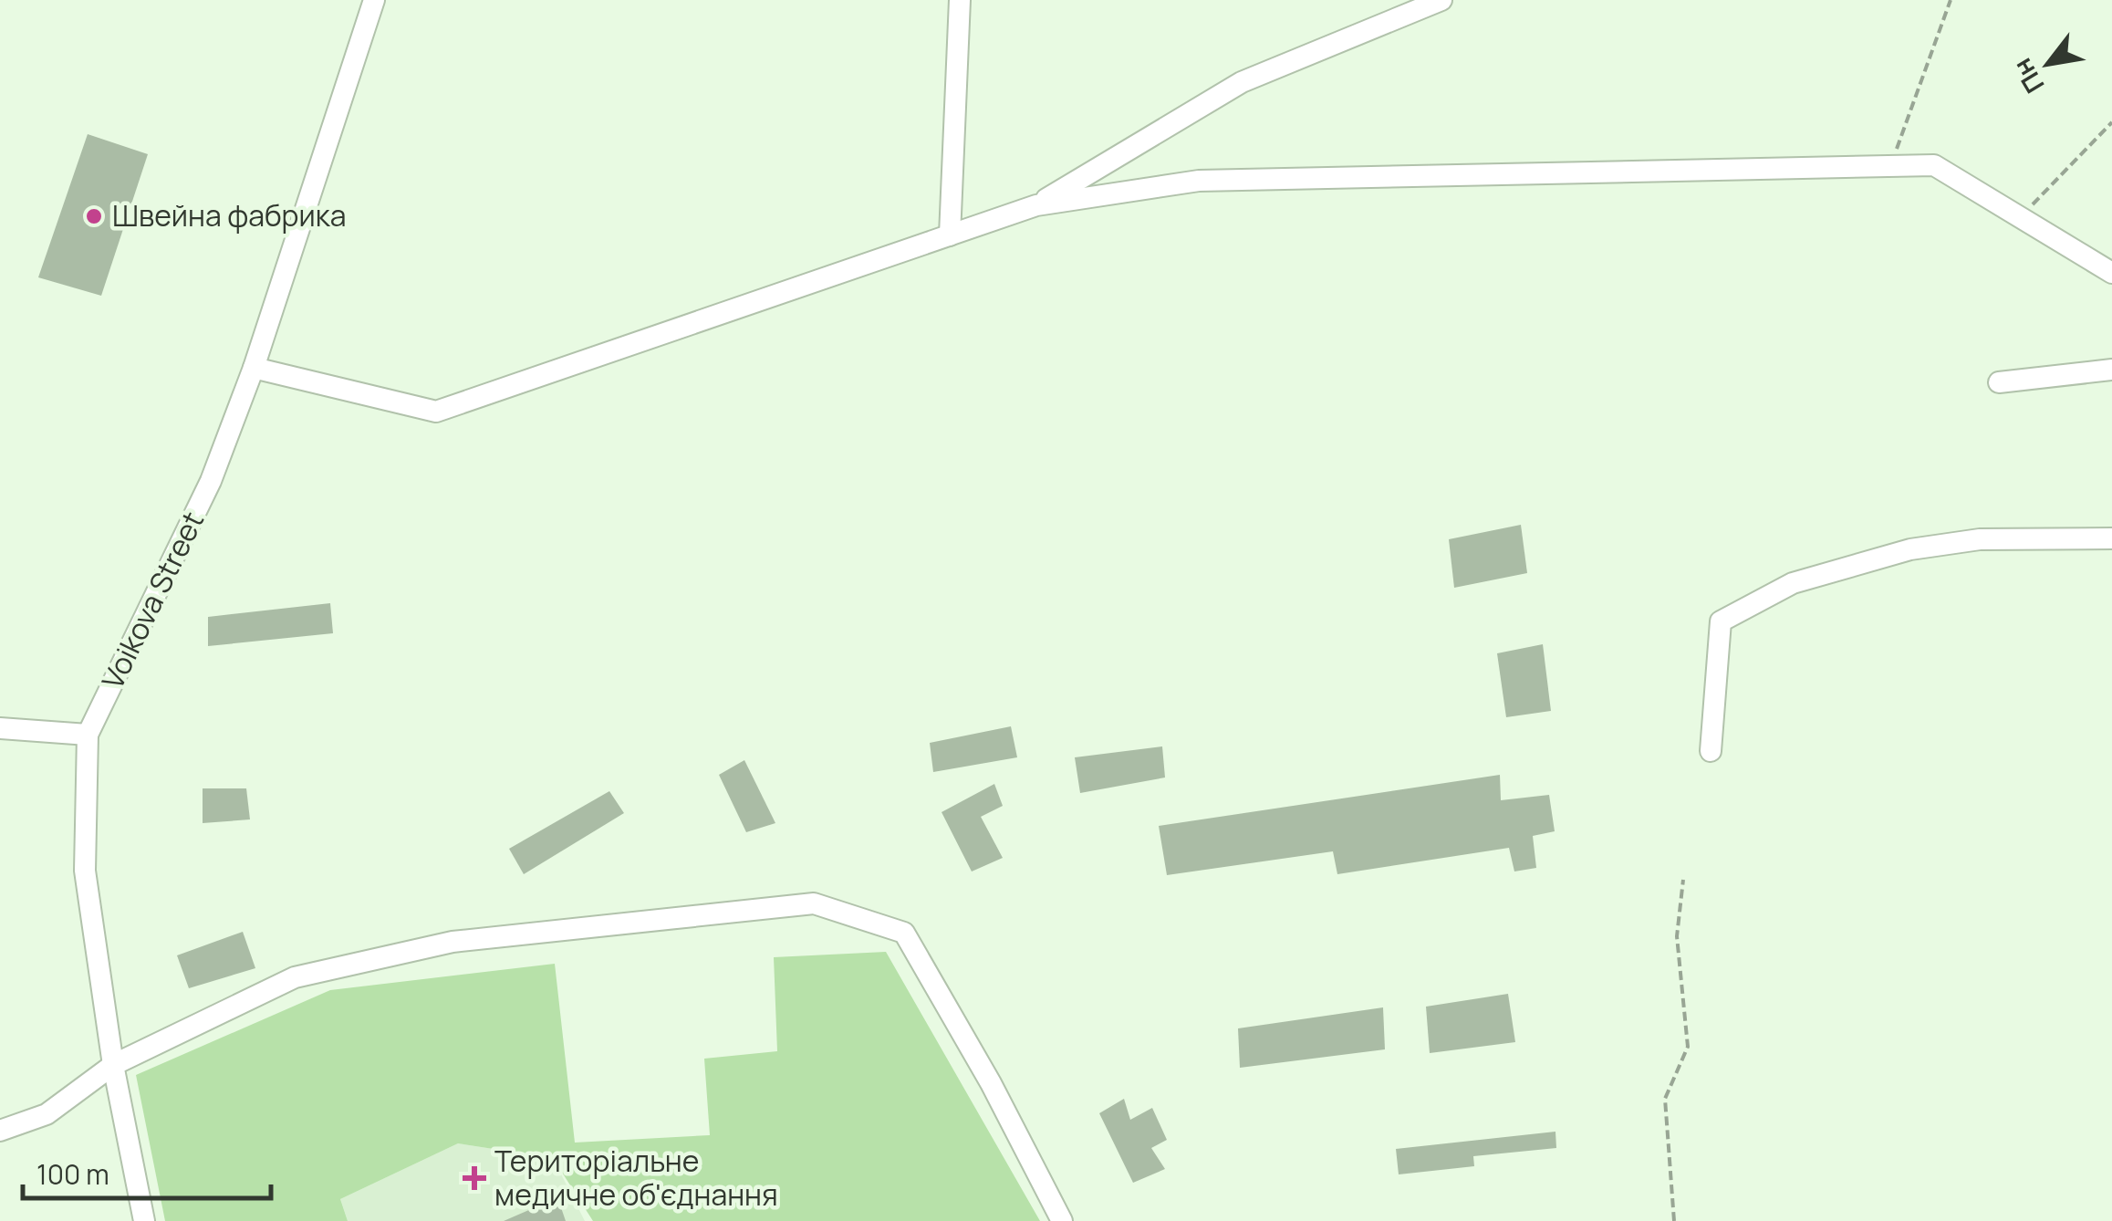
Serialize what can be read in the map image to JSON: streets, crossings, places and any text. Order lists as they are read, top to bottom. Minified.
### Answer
{"streets":{"street":["Voikova Street"]},"places":{"other":["Швейна фабрика"],"health":["Територіальне медичне об'єднання"]},"scale_bar":"100 m","north":"bottom left"}
